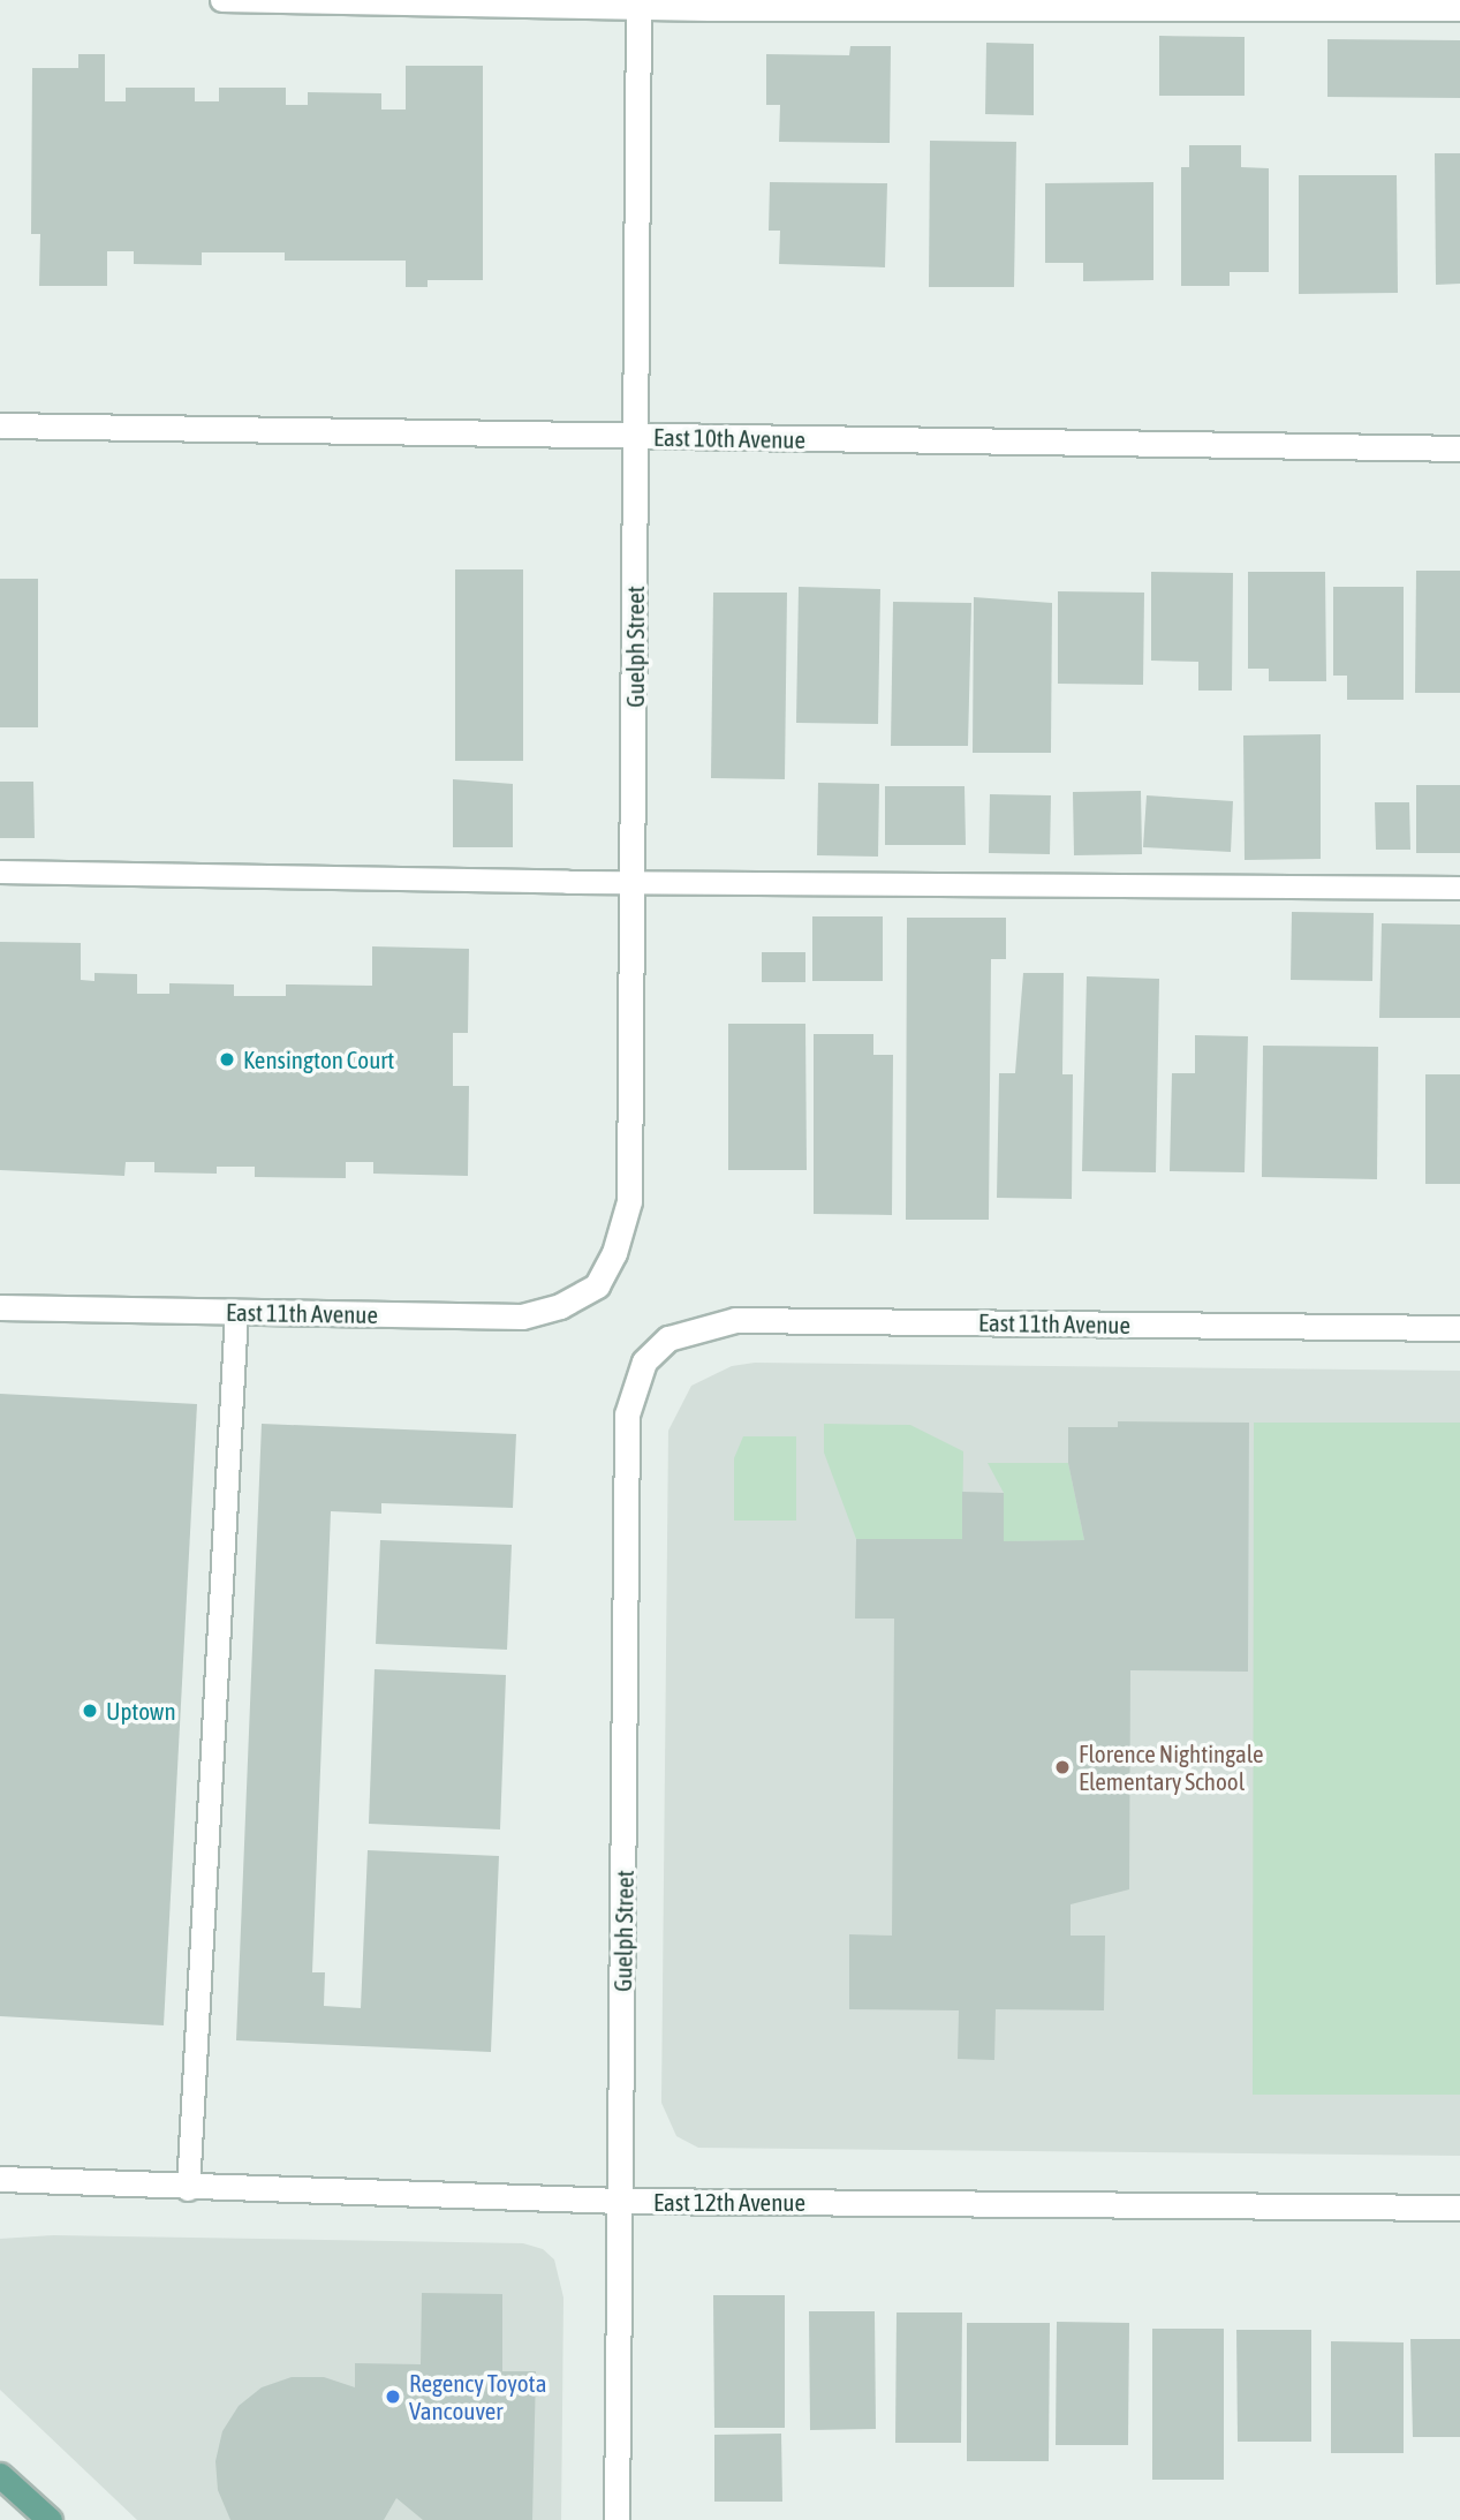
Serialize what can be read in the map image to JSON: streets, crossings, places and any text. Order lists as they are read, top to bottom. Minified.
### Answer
{"streets":{"street":["East 10th Avenue","Guelph Street","East 11th Avenue","East 12th Avenue"]},"crossings":[["East 10th Avenue","Guelph Street"],["Guelph Street","East 11th Avenue"],["Guelph Street","East 12th Avenue"]],"places":["Kensington Court","Uptown","Florence Nightingale Elementary School","Regency Toyota Vancouver"]}
